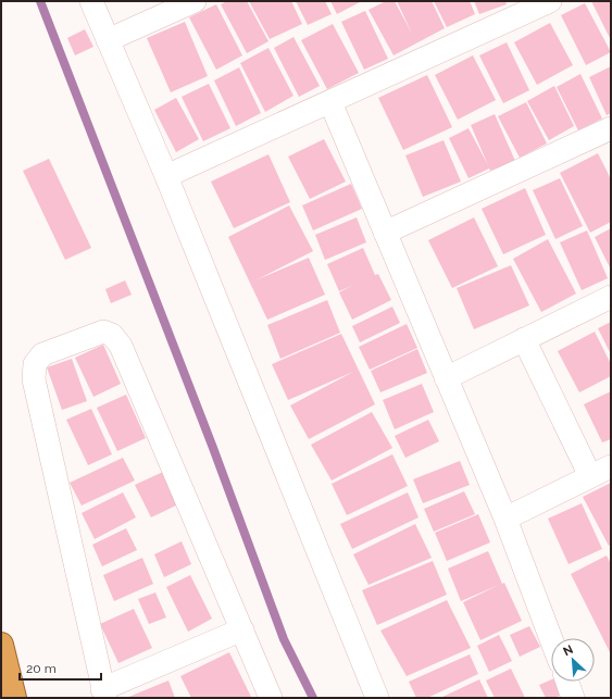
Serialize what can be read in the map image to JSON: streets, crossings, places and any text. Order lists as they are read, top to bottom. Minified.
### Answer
{"scale_bar":"20 m","north":"top left"}
